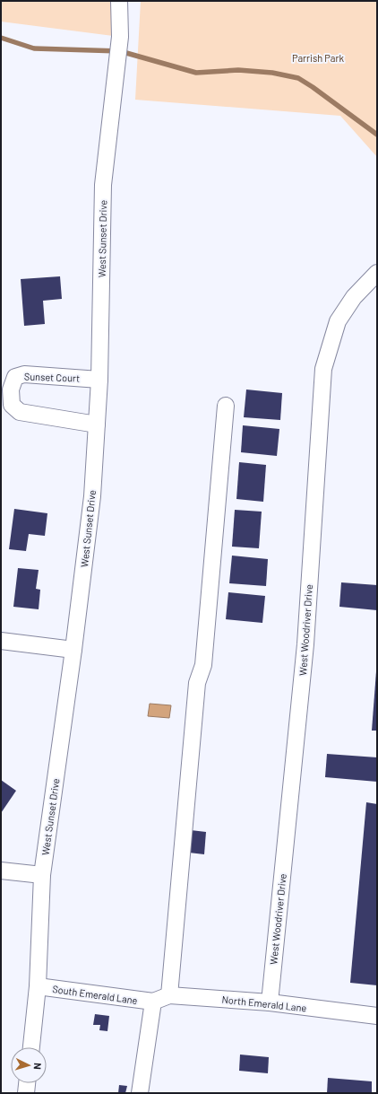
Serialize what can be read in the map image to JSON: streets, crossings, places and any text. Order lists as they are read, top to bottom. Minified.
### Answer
{"streets":{"street":["West Sunset Drive","Sunset Court","West Woodriver Drive","South Emerald Lane","North Emerald Lane"]},"crossings":[["West Sunset Drive","Sunset Court"],["West Sunset Drive","South Emerald Lane"],["West Woodriver Drive","North Emerald Lane"],["South Emerald Lane","North Emerald Lane"]],"parks":["Parrish Park"],"north":"right"}
